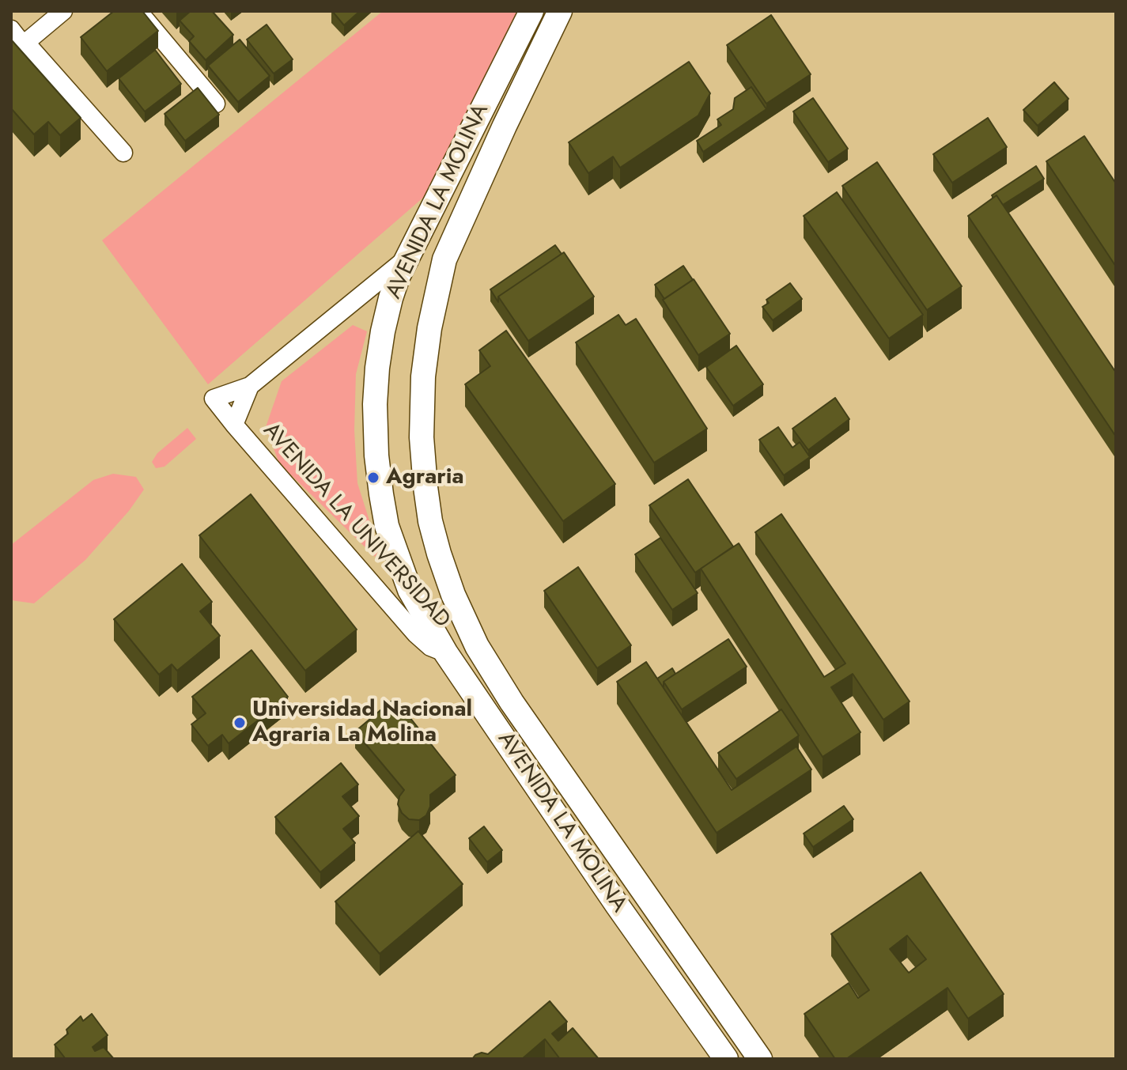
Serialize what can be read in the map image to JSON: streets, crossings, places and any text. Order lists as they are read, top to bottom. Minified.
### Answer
{"streets":{"main road":["AVENIDA LA MOLINA"],"street":["AVENIDA LA UNIVERSIDAD"]},"crossings":[["AVENIDA LA MOLINA","AVENIDA LA UNIVERSIDAD"]],"places":["Agraria","Universidad Nacional Agraria La Molina"]}
